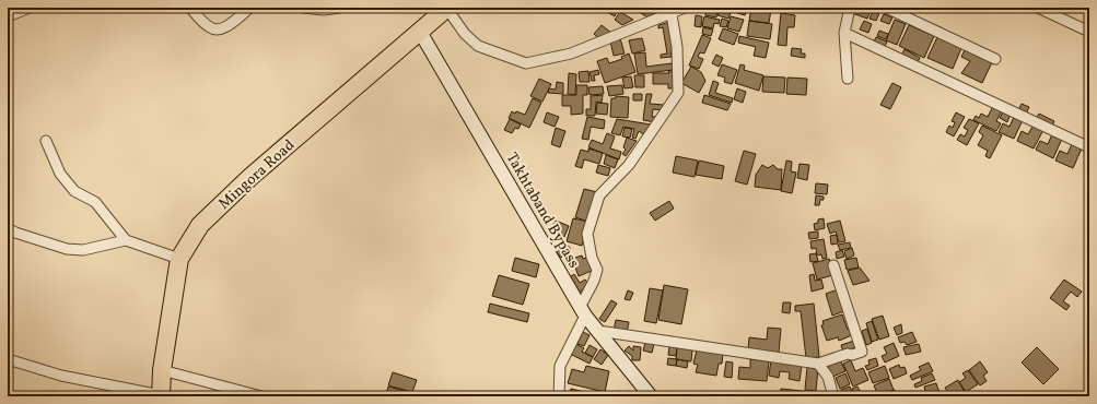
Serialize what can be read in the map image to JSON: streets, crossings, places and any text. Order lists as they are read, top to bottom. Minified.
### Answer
{"streets":{"highway":["Mingora Road"],"main road":["Takhtaband Bypass"]},"crossings":[["Mingora Road","Takhtaband Bypass"]]}
